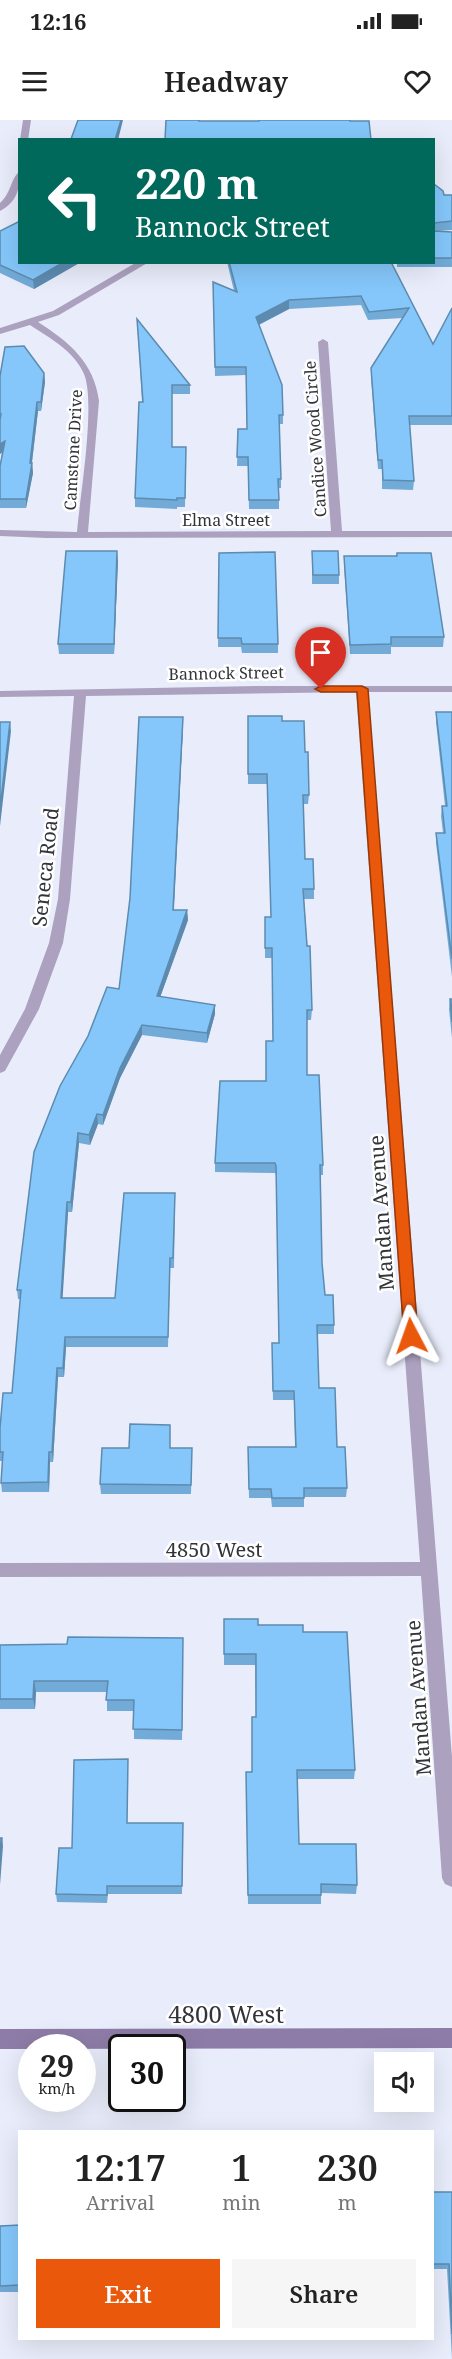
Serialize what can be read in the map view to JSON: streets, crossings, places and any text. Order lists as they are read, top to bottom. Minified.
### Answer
{"streets":{"main road":["4800 West"],"street":["Candice Wood Circle","Camstone Drive","Elma Street","Bannock Street","Seneca Road","Mandan Avenue","4850 West"]},"crossings":[["Candice Wood Circle","Elma Street"],["Camstone Drive","Elma Street"],["Bannock Street","Seneca Road"],["Bannock Street","Mandan Avenue"],["Mandan Avenue","4850 West"]],"page":{"status":"12:16","header":"Headway","turn":["220 m","Bannock Street"],"speed":"29 km/h","limit":"30","eta":["12:17","Arrival","1","min","230","m"],"buttons":["Exit","Share"]}}
